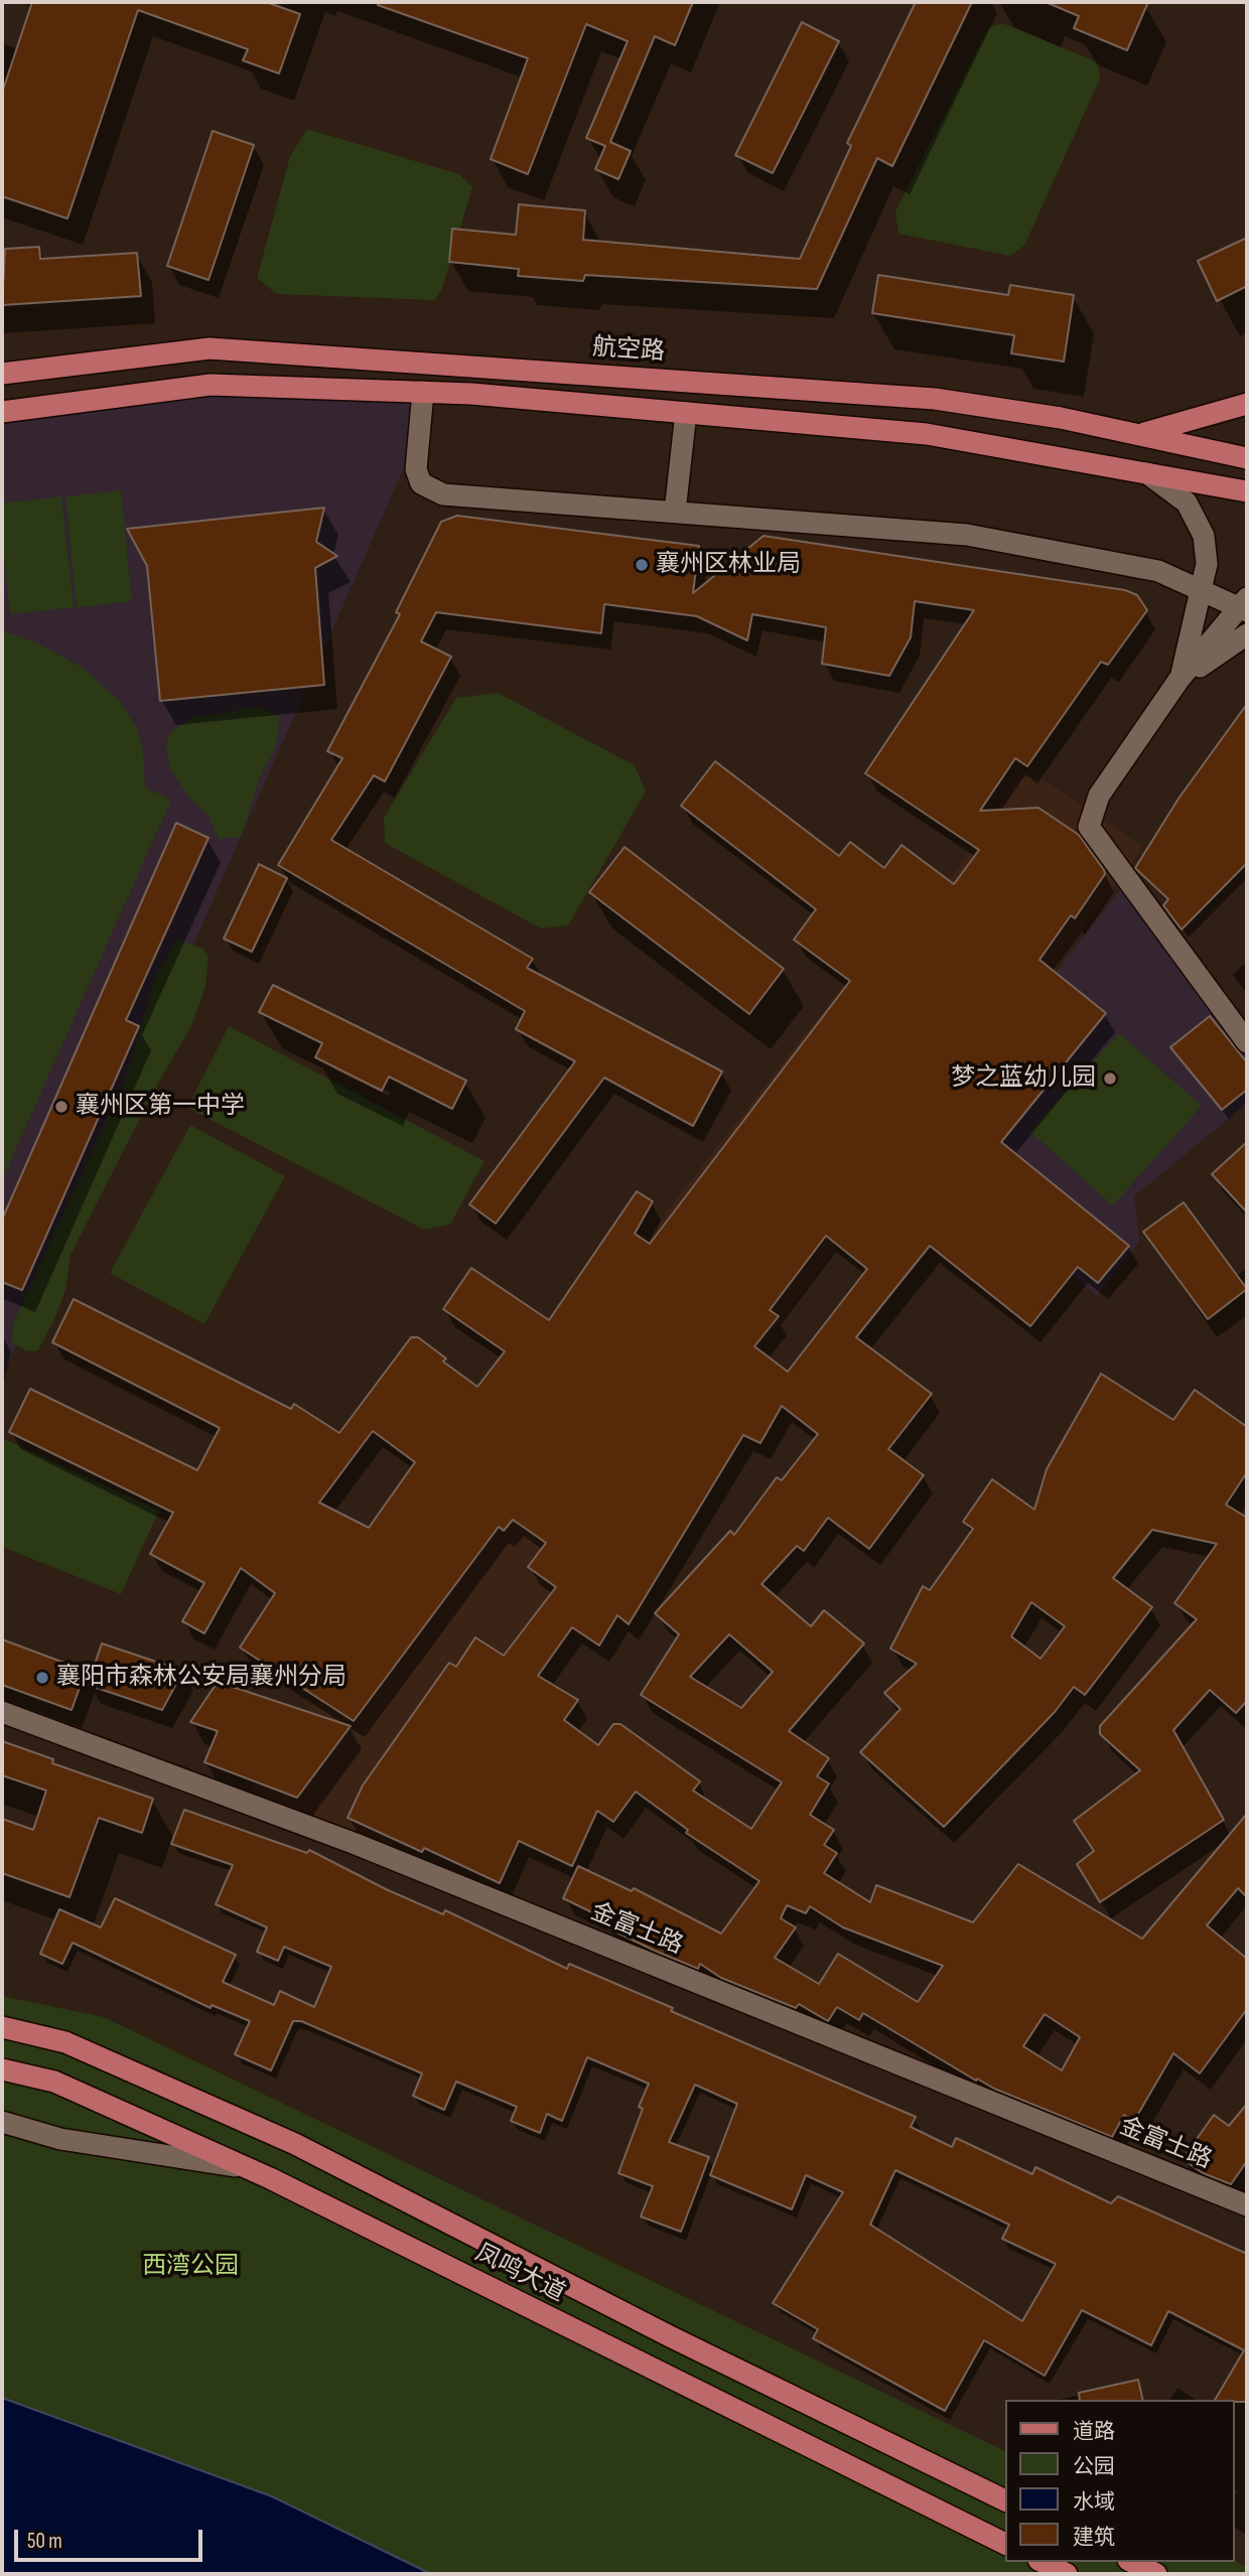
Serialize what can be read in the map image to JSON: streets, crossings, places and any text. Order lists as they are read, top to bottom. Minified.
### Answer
{"streets":{"main road":["航空路","凤鸣大道"],"street":["金富士路"]},"parks":["西湾公园"],"places":["襄州区林业局","梦之蓝幼儿园","襄州区第一中学","襄阳市森林公安局襄州分局"],"legend":["道路","公园","水域","建筑"],"scale_bar":"50 m"}
